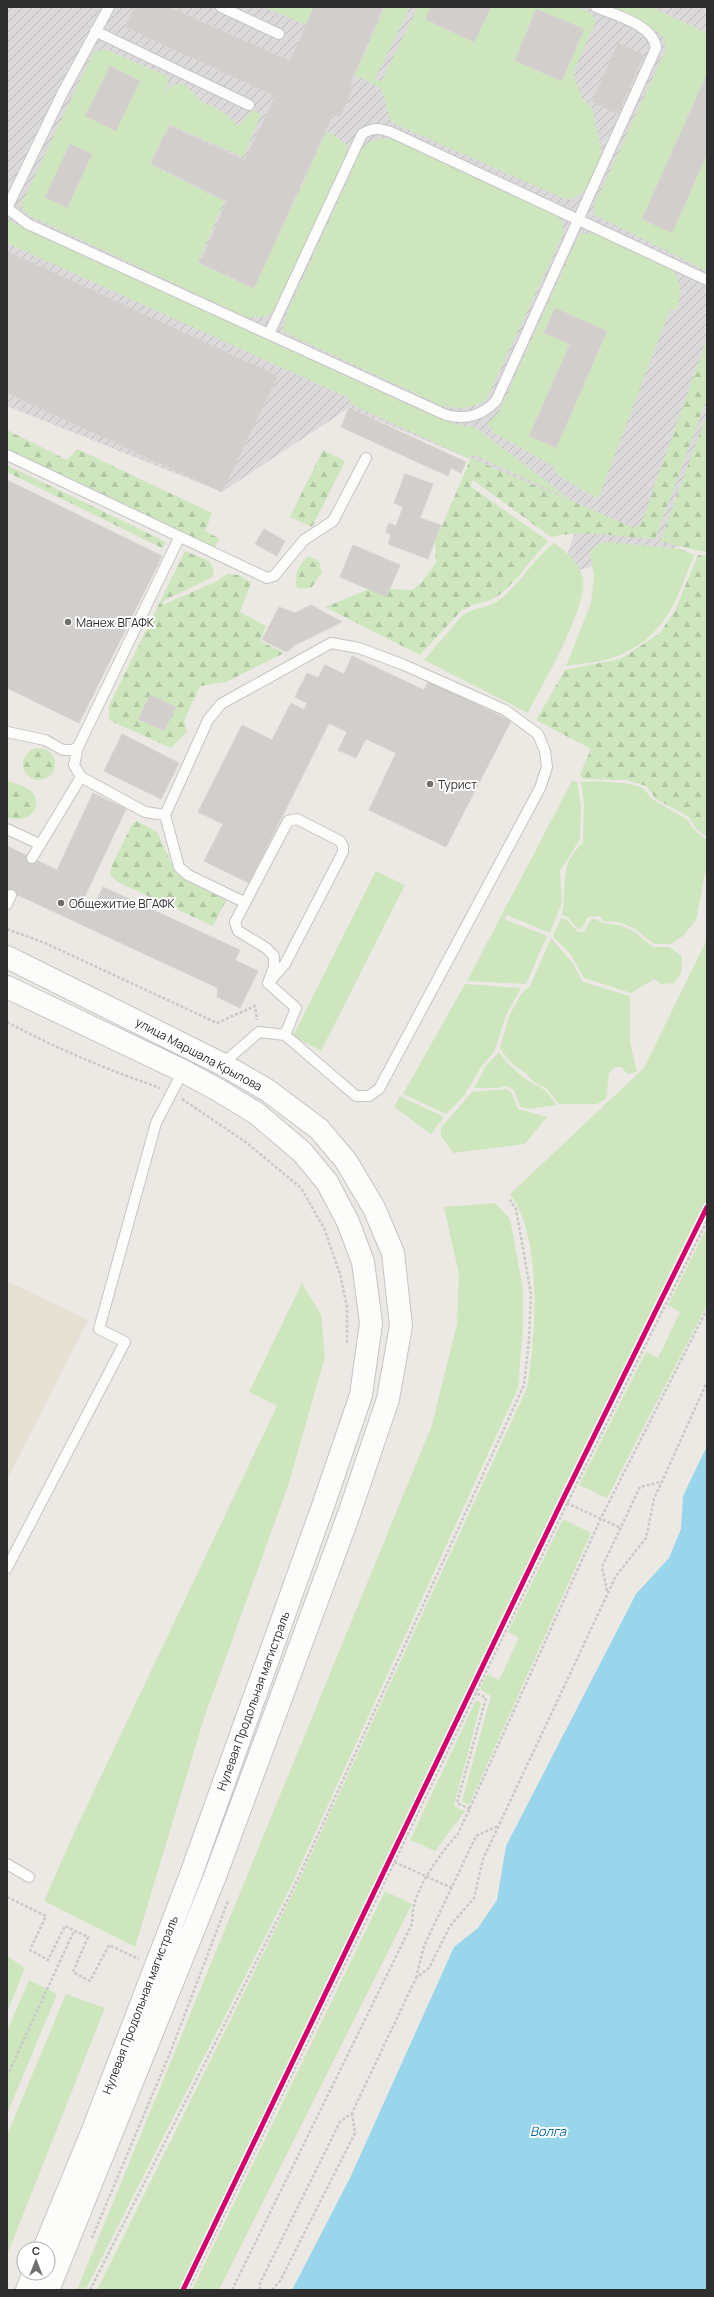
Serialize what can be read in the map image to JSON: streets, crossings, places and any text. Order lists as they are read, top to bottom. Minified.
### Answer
{"streets":{"main road":["улица Маршала Крылова","Нулевая Продольная магистраль"]},"crossings":[["улица Маршала Крылова","Нулевая Продольная магистраль"]],"water":["Волга"],"places":["Манеж ВГАФК","Турист","Общежитие ВГАФК"],"north":"top"}
